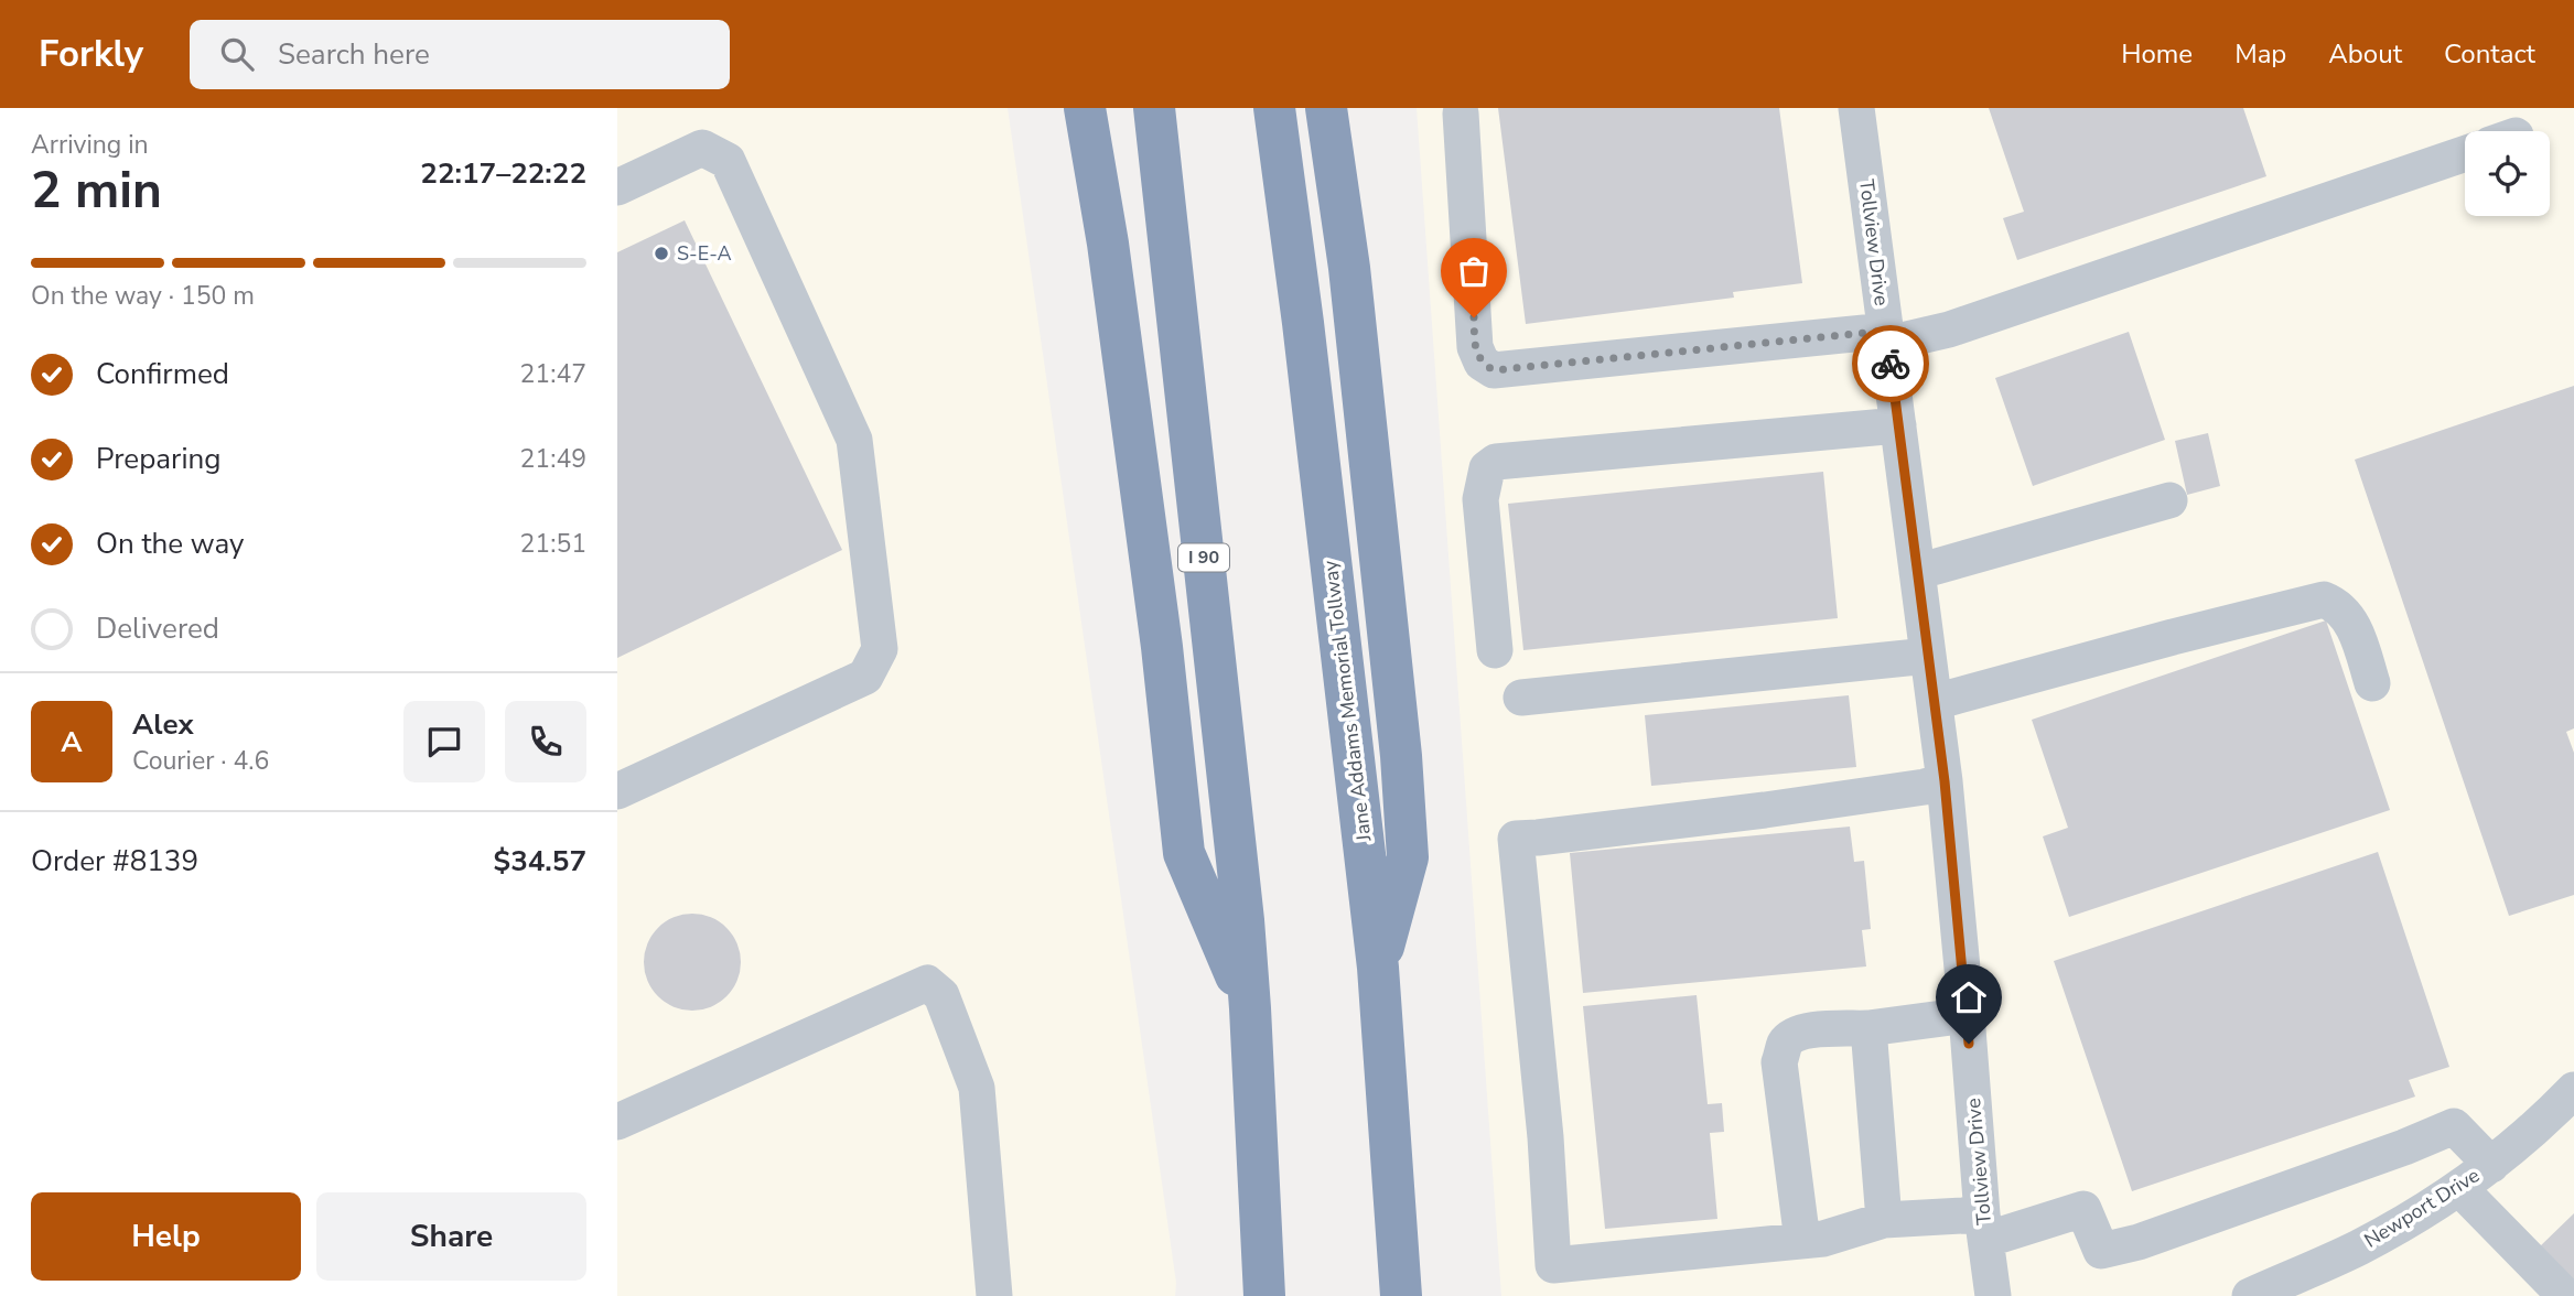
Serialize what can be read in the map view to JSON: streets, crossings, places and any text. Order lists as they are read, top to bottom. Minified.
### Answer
{"streets":{"highway":["I 90","Jane Addams Memorial Tollway"],"street":["Tollview Drive","Newport Drive"]},"places":["S-E-A"],"page":{"header":"Forkly","search":"Search here","nav":["Home","Map","About","Contact"],"heading":["2 min","Arriving in","22:17–22:22"],"panel":["Alex","Courier · 4.6","Order #8139","$34.57"],"bar":"On the way · 150 m","list":[["Confirmed","21:47"],["Preparing","21:49"],["On the way","21:51"],"Delivered"],"round":"A","buttons":["Help","Share"]}}
